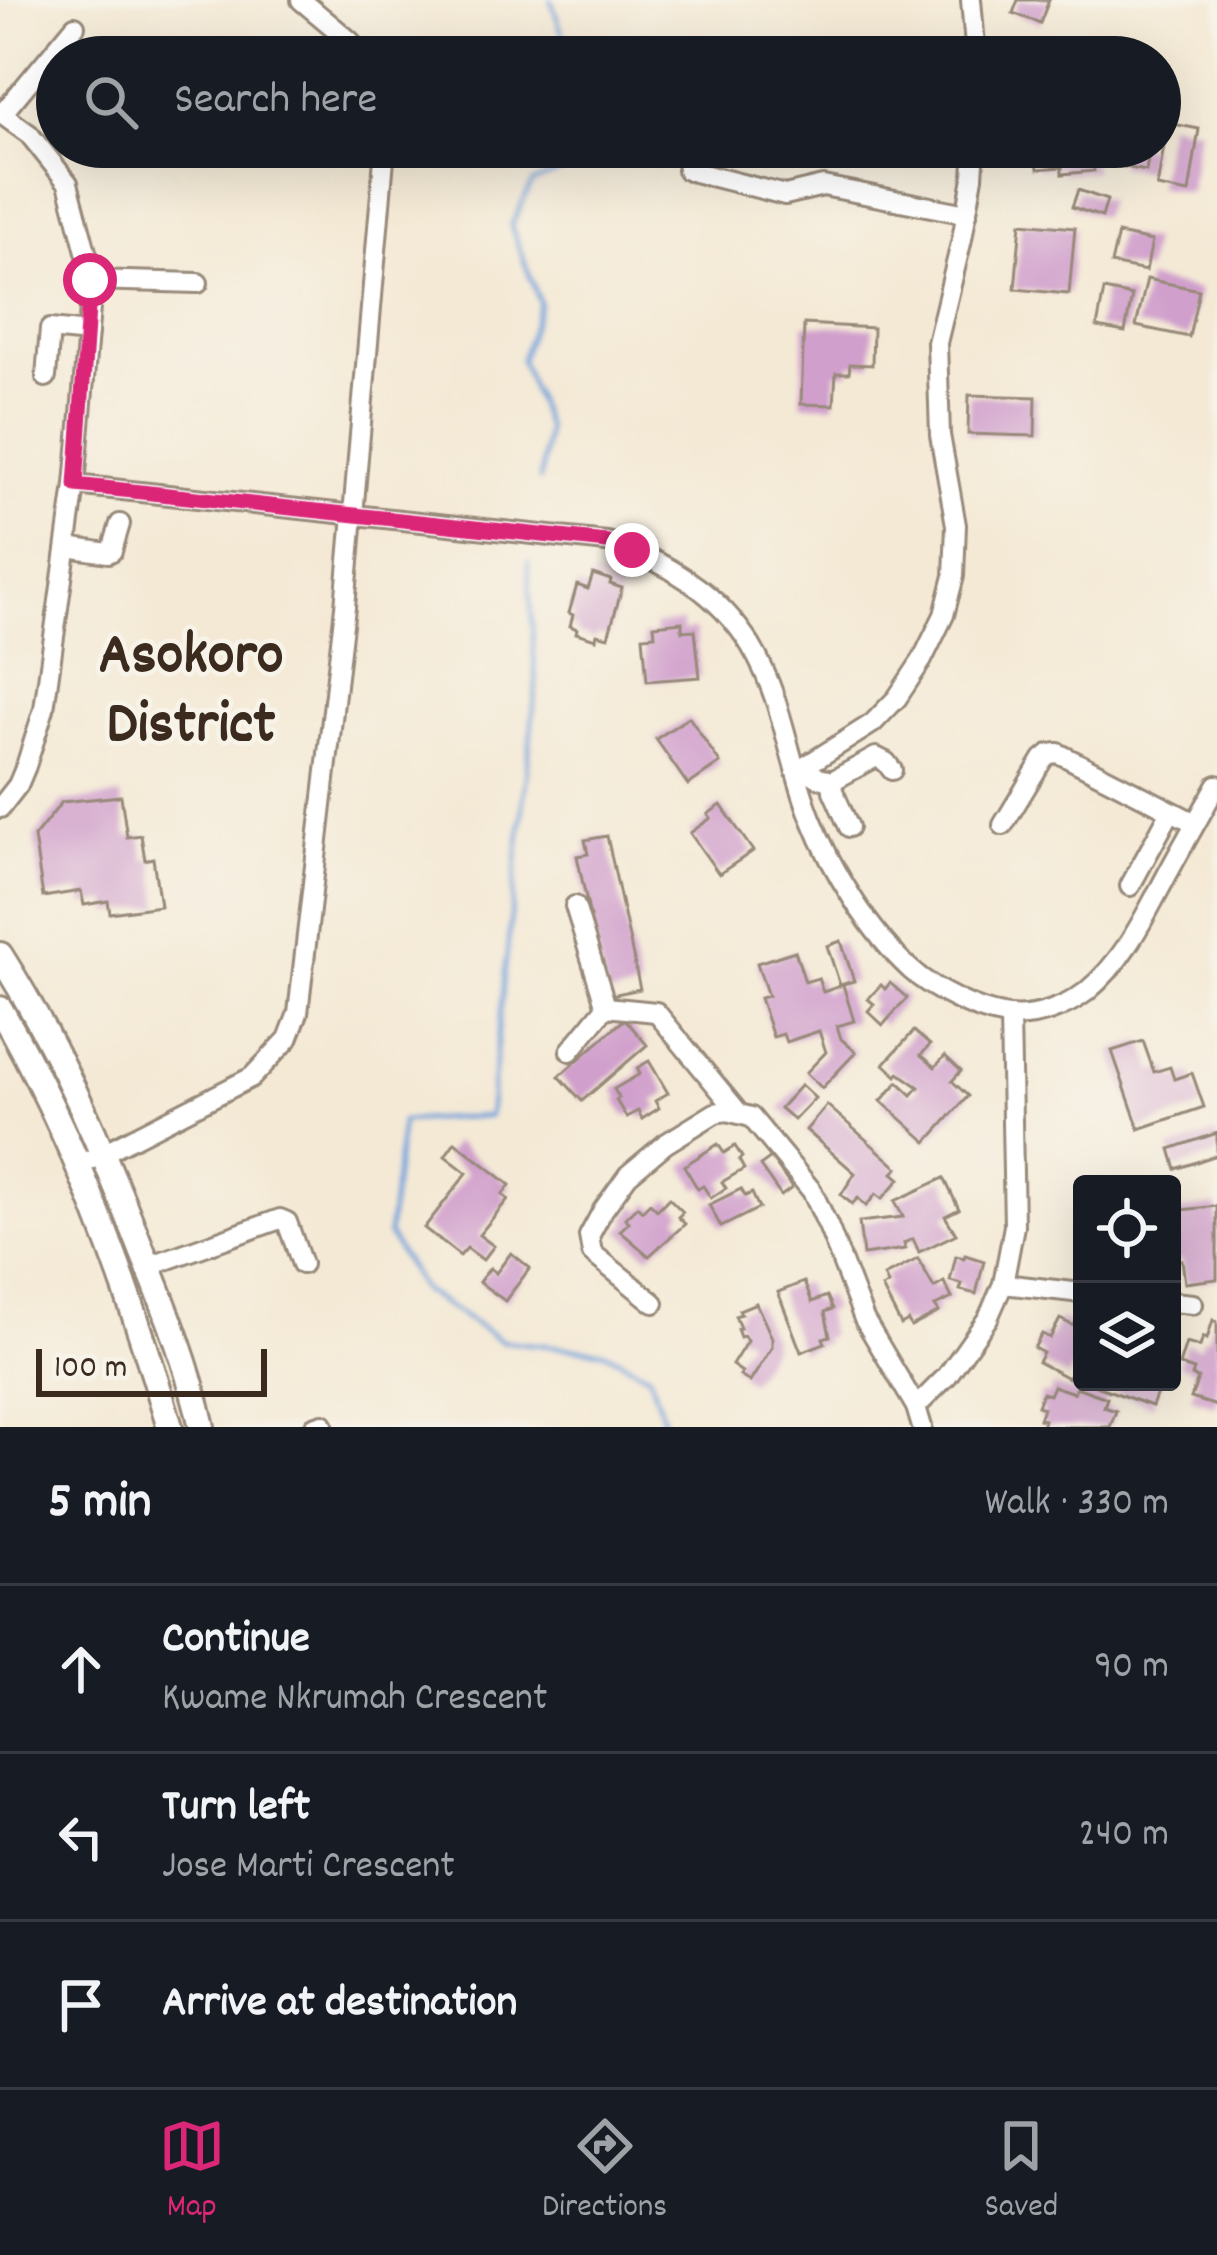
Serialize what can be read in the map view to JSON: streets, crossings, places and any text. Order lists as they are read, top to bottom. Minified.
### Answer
{"districts":["Asokoro District"],"scale_bar":"100 m","page":{"search":"Search here","scale":"100 m","heading":["5 min","Walk · 330 m"],"list":[["Continue","Kwame Nkrumah Crescent","90 m"],["Turn left","Jose Marti Crescent","240 m"],"Arrive at destination"],"nav":["Map","Directions","Saved"]}}
